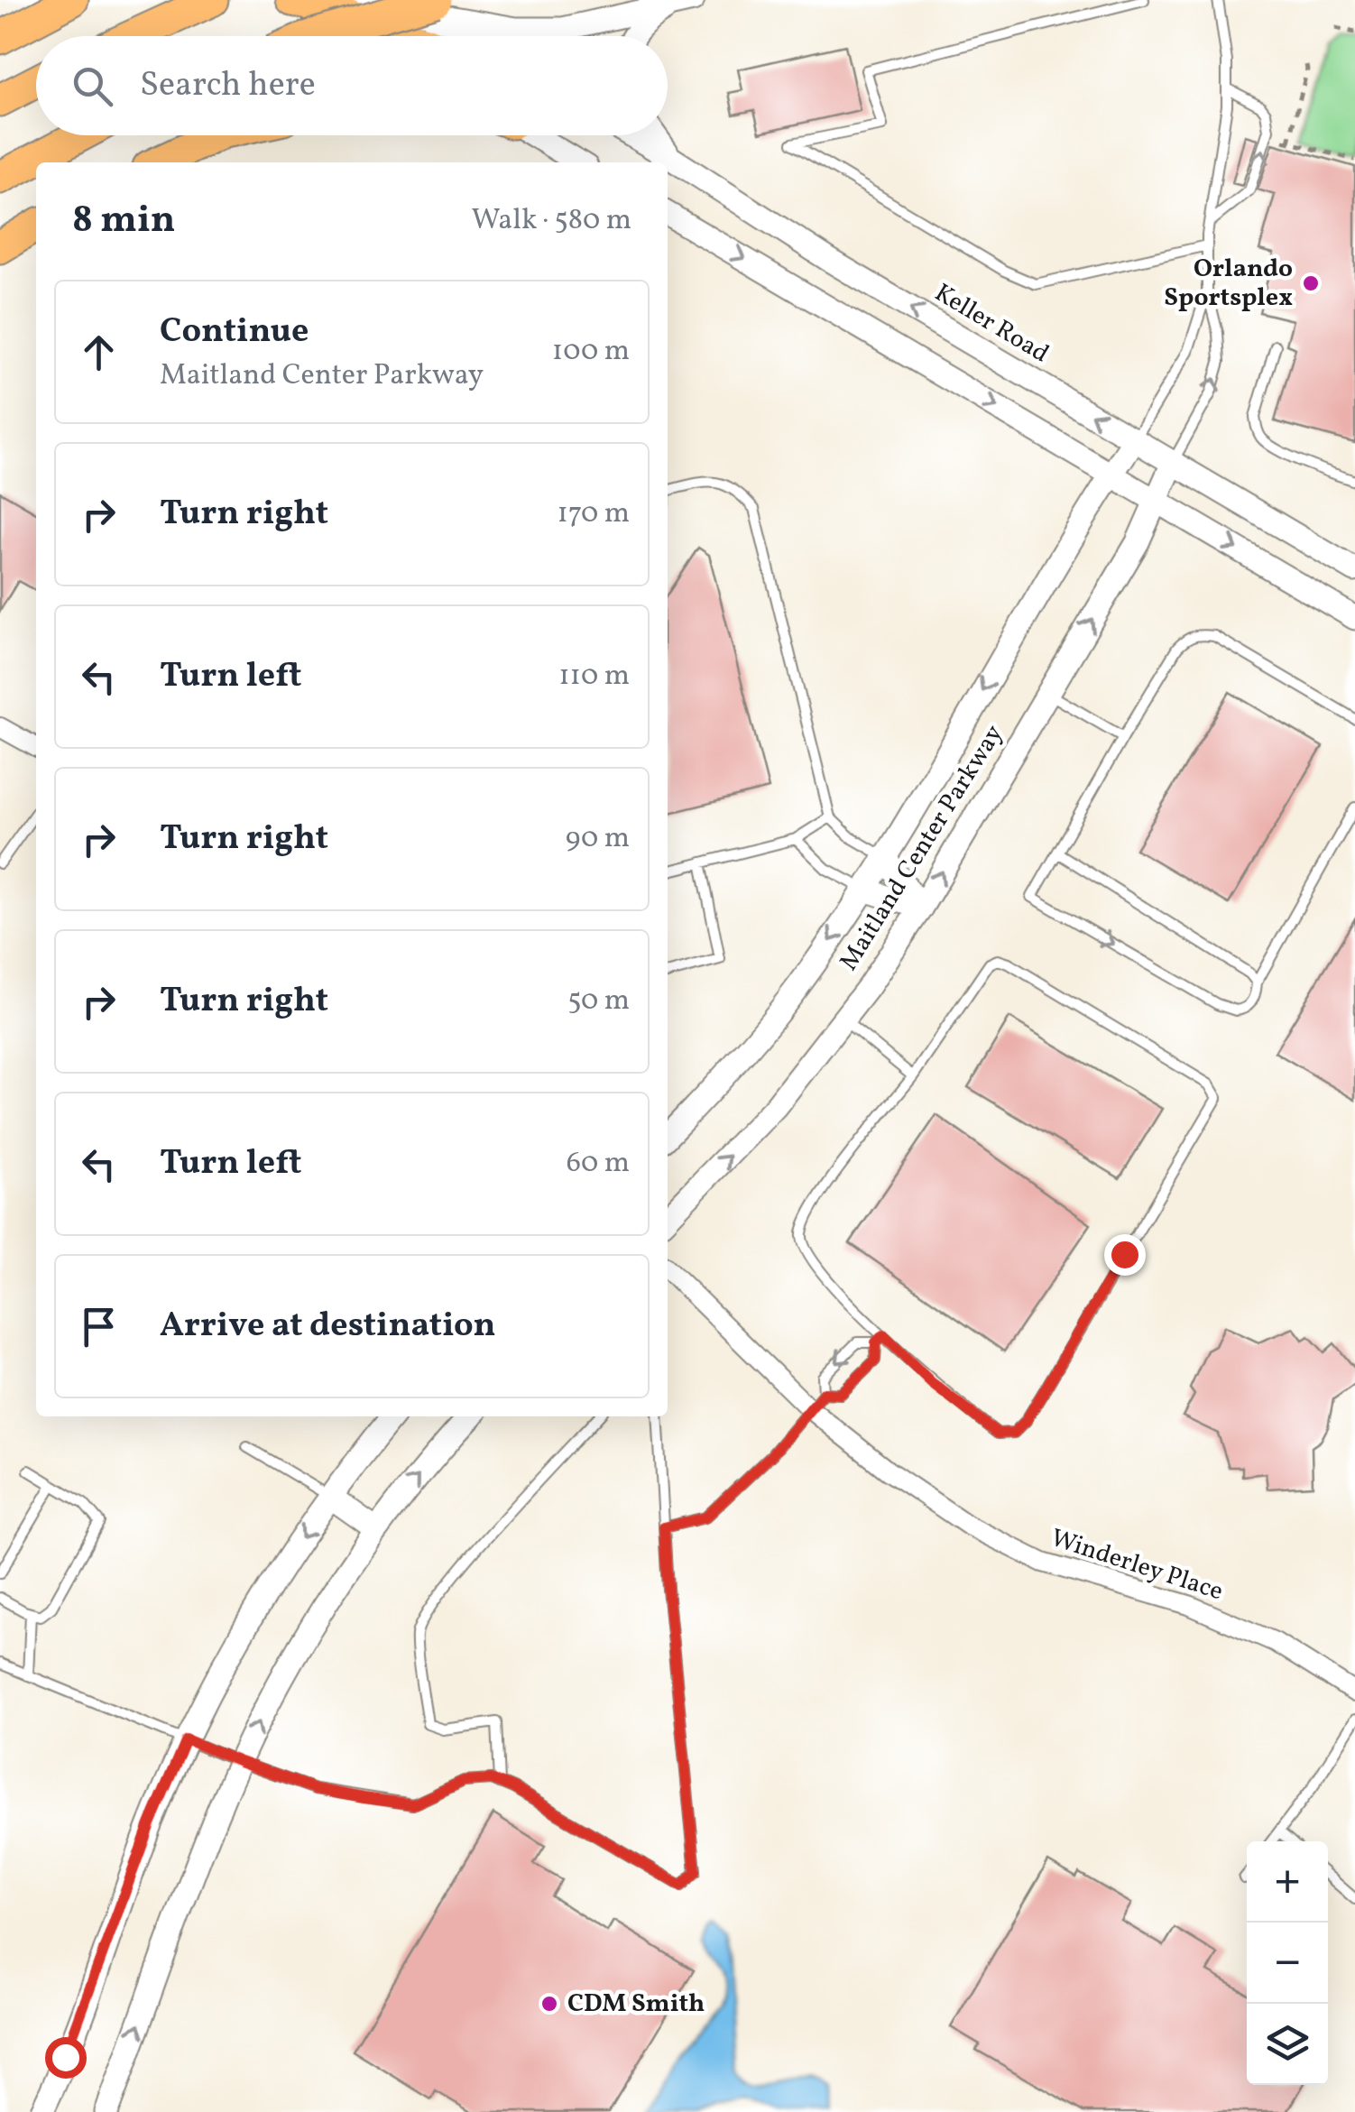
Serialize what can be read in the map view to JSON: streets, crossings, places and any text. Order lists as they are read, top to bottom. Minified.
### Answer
{"streets":{"street":["Keller Road","Maitland Center Parkway","Winderley Place"]},"crossings":[["Keller Road","Maitland Center Parkway"]],"places":["Orlando Sportsplex","CDM Smith"],"page":{"search":"Search here","heading":["8 min","Walk · 580 m"],"list":[["Continue","Maitland Center Parkway","100 m"],["Turn right","170 m"],["Turn left","110 m"],["Turn right","90 m"],["Turn right","50 m"],["Turn left","60 m"],"Arrive at destination"],"map_buttons":["+","−"]}}
